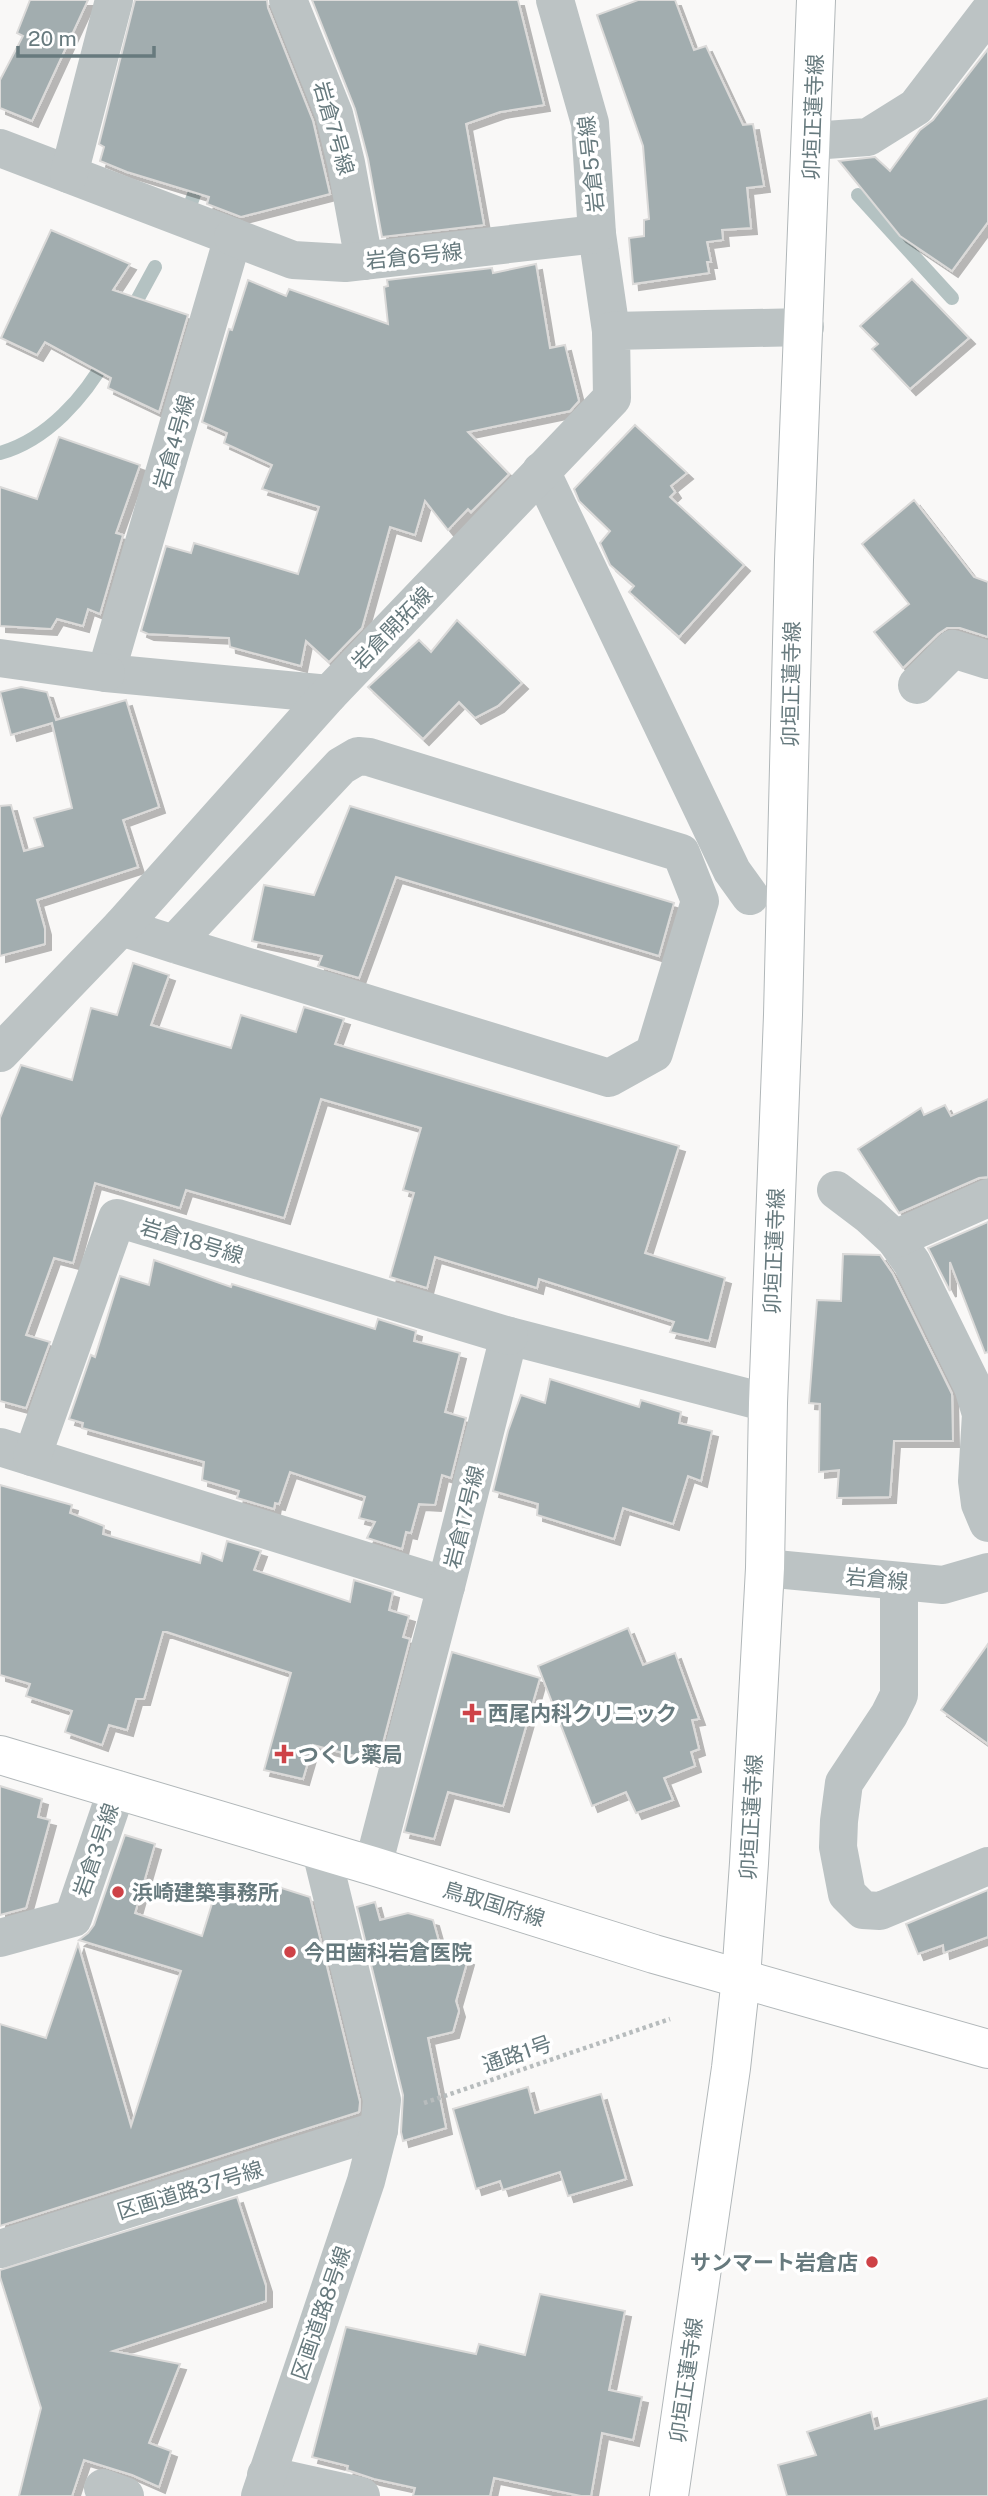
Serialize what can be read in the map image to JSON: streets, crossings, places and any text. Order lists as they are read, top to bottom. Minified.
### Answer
{"streets":{"main road":["卯垣正蓮寺線","鳥取国府線"],"street":["岩倉7号線","岩倉5号線","岩倉6号線","岩倉4号線","岩倉開拓線","岩倉18号線","岩倉17号線","岩倉線","岩倉3号線","区画道路37号線","区画道路8号線"],"path":["通路1号"]},"crossings":[["卯垣正蓮寺線","岩倉線"],["卯垣正蓮寺線","鳥取国府線"],["岩倉7号線","岩倉6号線"],["岩倉5号線","岩倉6号線"],["岩倉5号線","岩倉開拓線"],["岩倉6号線","岩倉4号線"],["岩倉18号線","岩倉17号線"],["岩倉3号線","鳥取国府線"],["鳥取国府線","区画道路8号線"],["通路1号","区画道路37号線"],["通路1号","区画道路8号線"],["区画道路37号線","区画道路8号線"]],"places":{"health":["西尾内科クリニック","つくし薬局"],"other":["浜崎建築事務所","今田歯科岩倉医院","サンマート岩倉店"]},"scale_bar":"20 m"}
